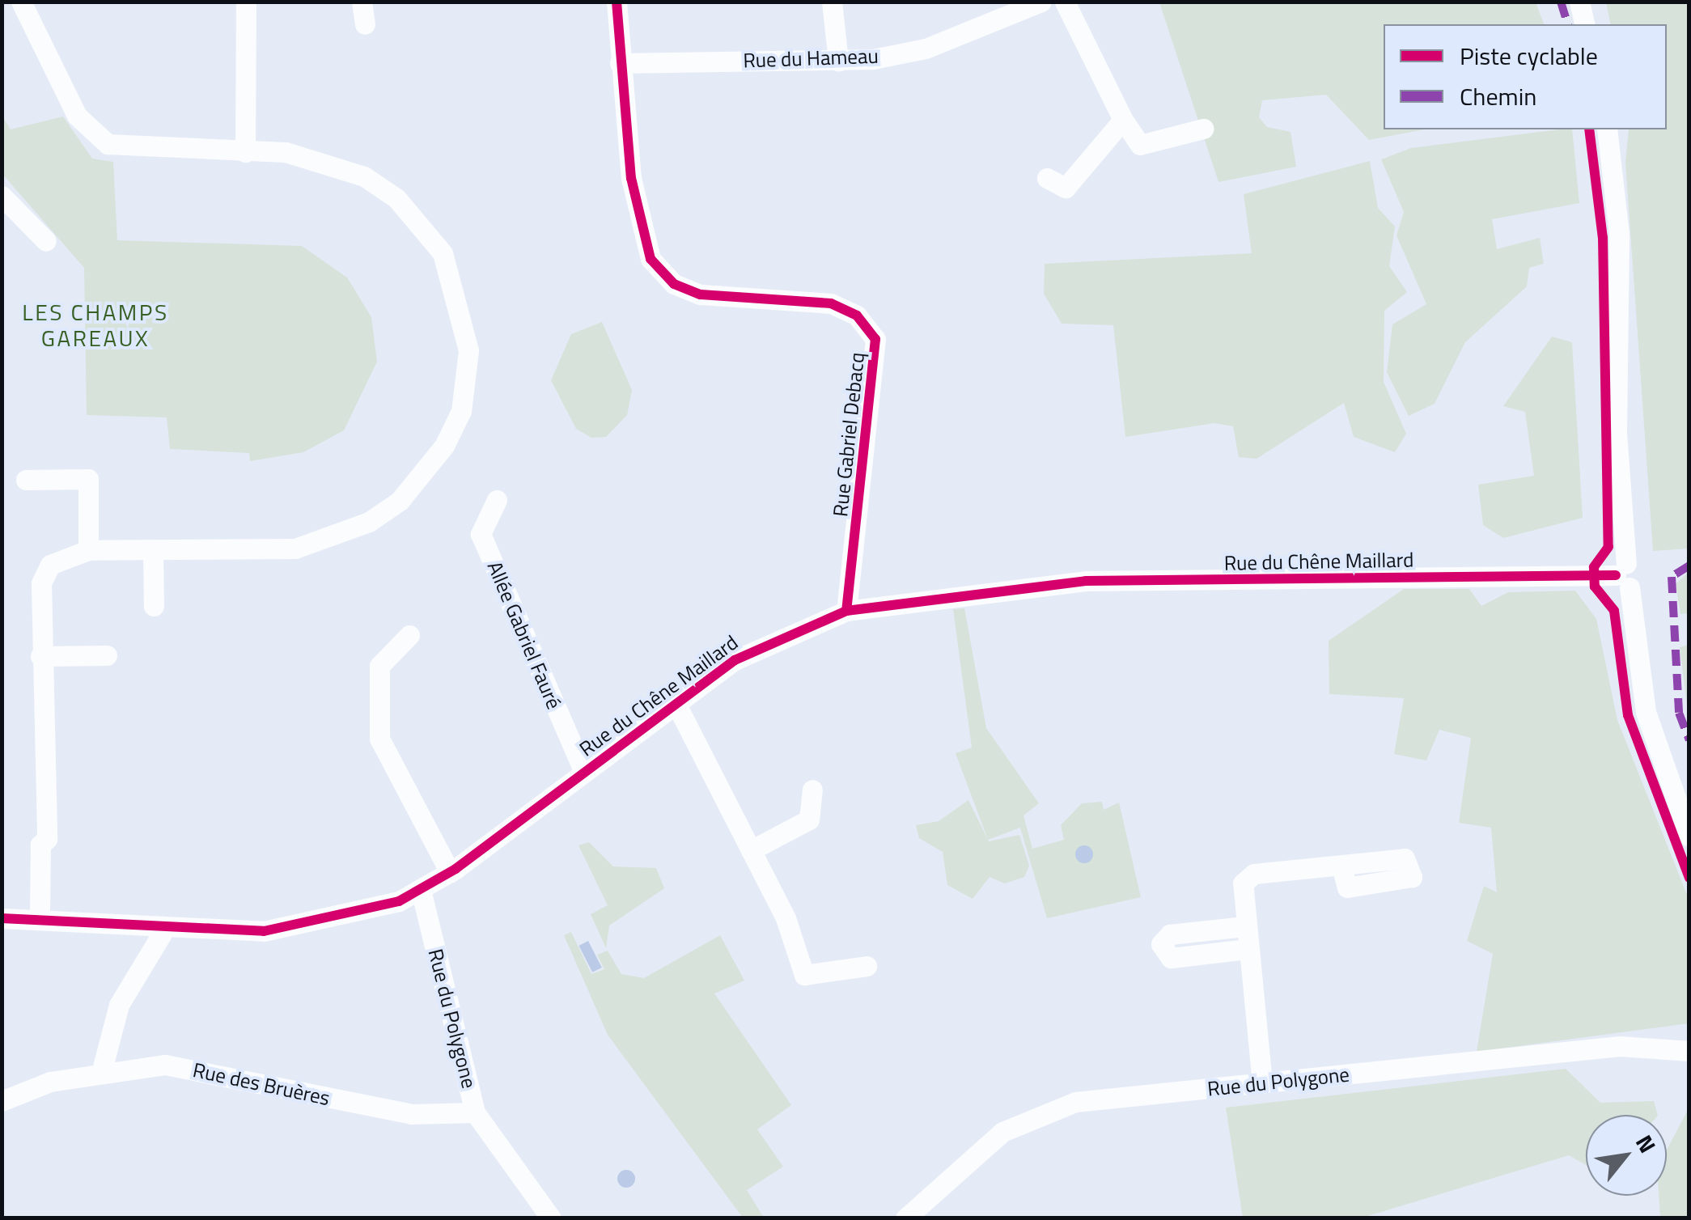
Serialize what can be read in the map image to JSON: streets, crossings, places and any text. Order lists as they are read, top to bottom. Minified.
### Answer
{"streets":{"street":["Rue du Hameau","Rue Gabriel Debacq","Rue du Chêne Maillard","Allée Gabriel Fauré","Rue du Polygone","Rue des Bruères"]},"crossings":[["Rue du Hameau","Rue Gabriel Debacq"],["Rue Gabriel Debacq","Rue du Chêne Maillard"],["Rue du Chêne Maillard","Allée Gabriel Fauré"],["Rue du Chêne Maillard","Rue du Polygone"],["Rue du Polygone","Rue des Bruères"]],"districts":["LES CHAMPS GAREAUX"],"legend":["Piste cyclable","Chemin"],"north":"top right"}
